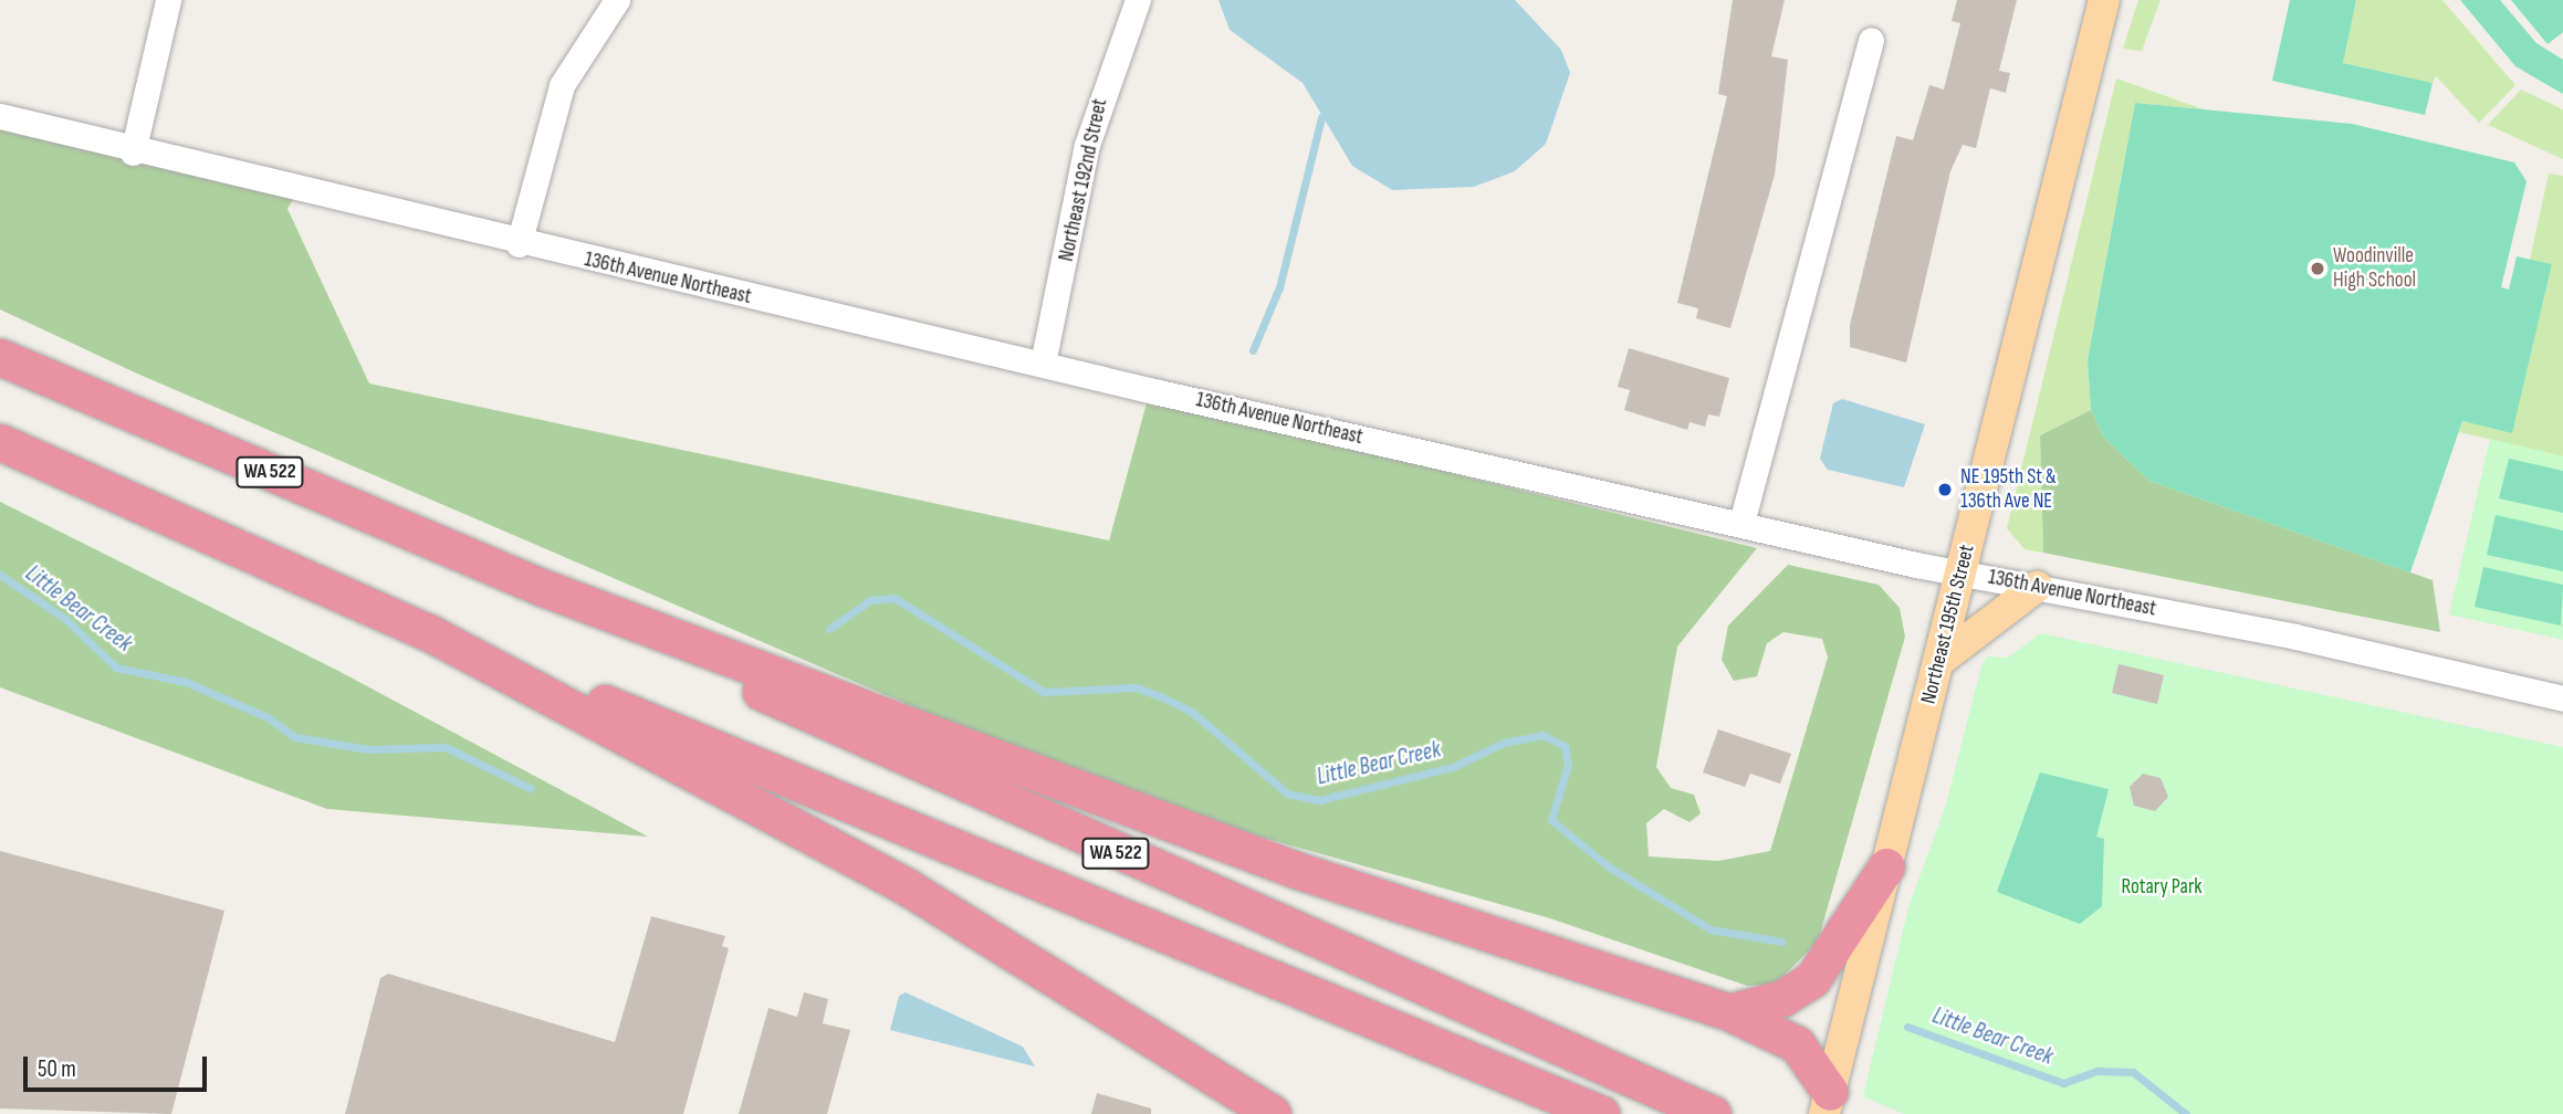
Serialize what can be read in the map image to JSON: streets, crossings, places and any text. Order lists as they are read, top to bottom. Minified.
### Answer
{"streets":{"highway":["WA 522"],"main road":["Northeast 195th Street"],"street":["Northeast 192nd Street","136th Avenue Northeast"]},"crossings":[["Northeast 192nd Street","136th Avenue Northeast"],["136th Avenue Northeast","Northeast 195th Street"]],"water":["Little Bear Creek"],"parks":["Rotary Park"],"places":["Woodinville High School","NE 195th St & 136th Ave NE"],"scale_bar":"50 m"}
